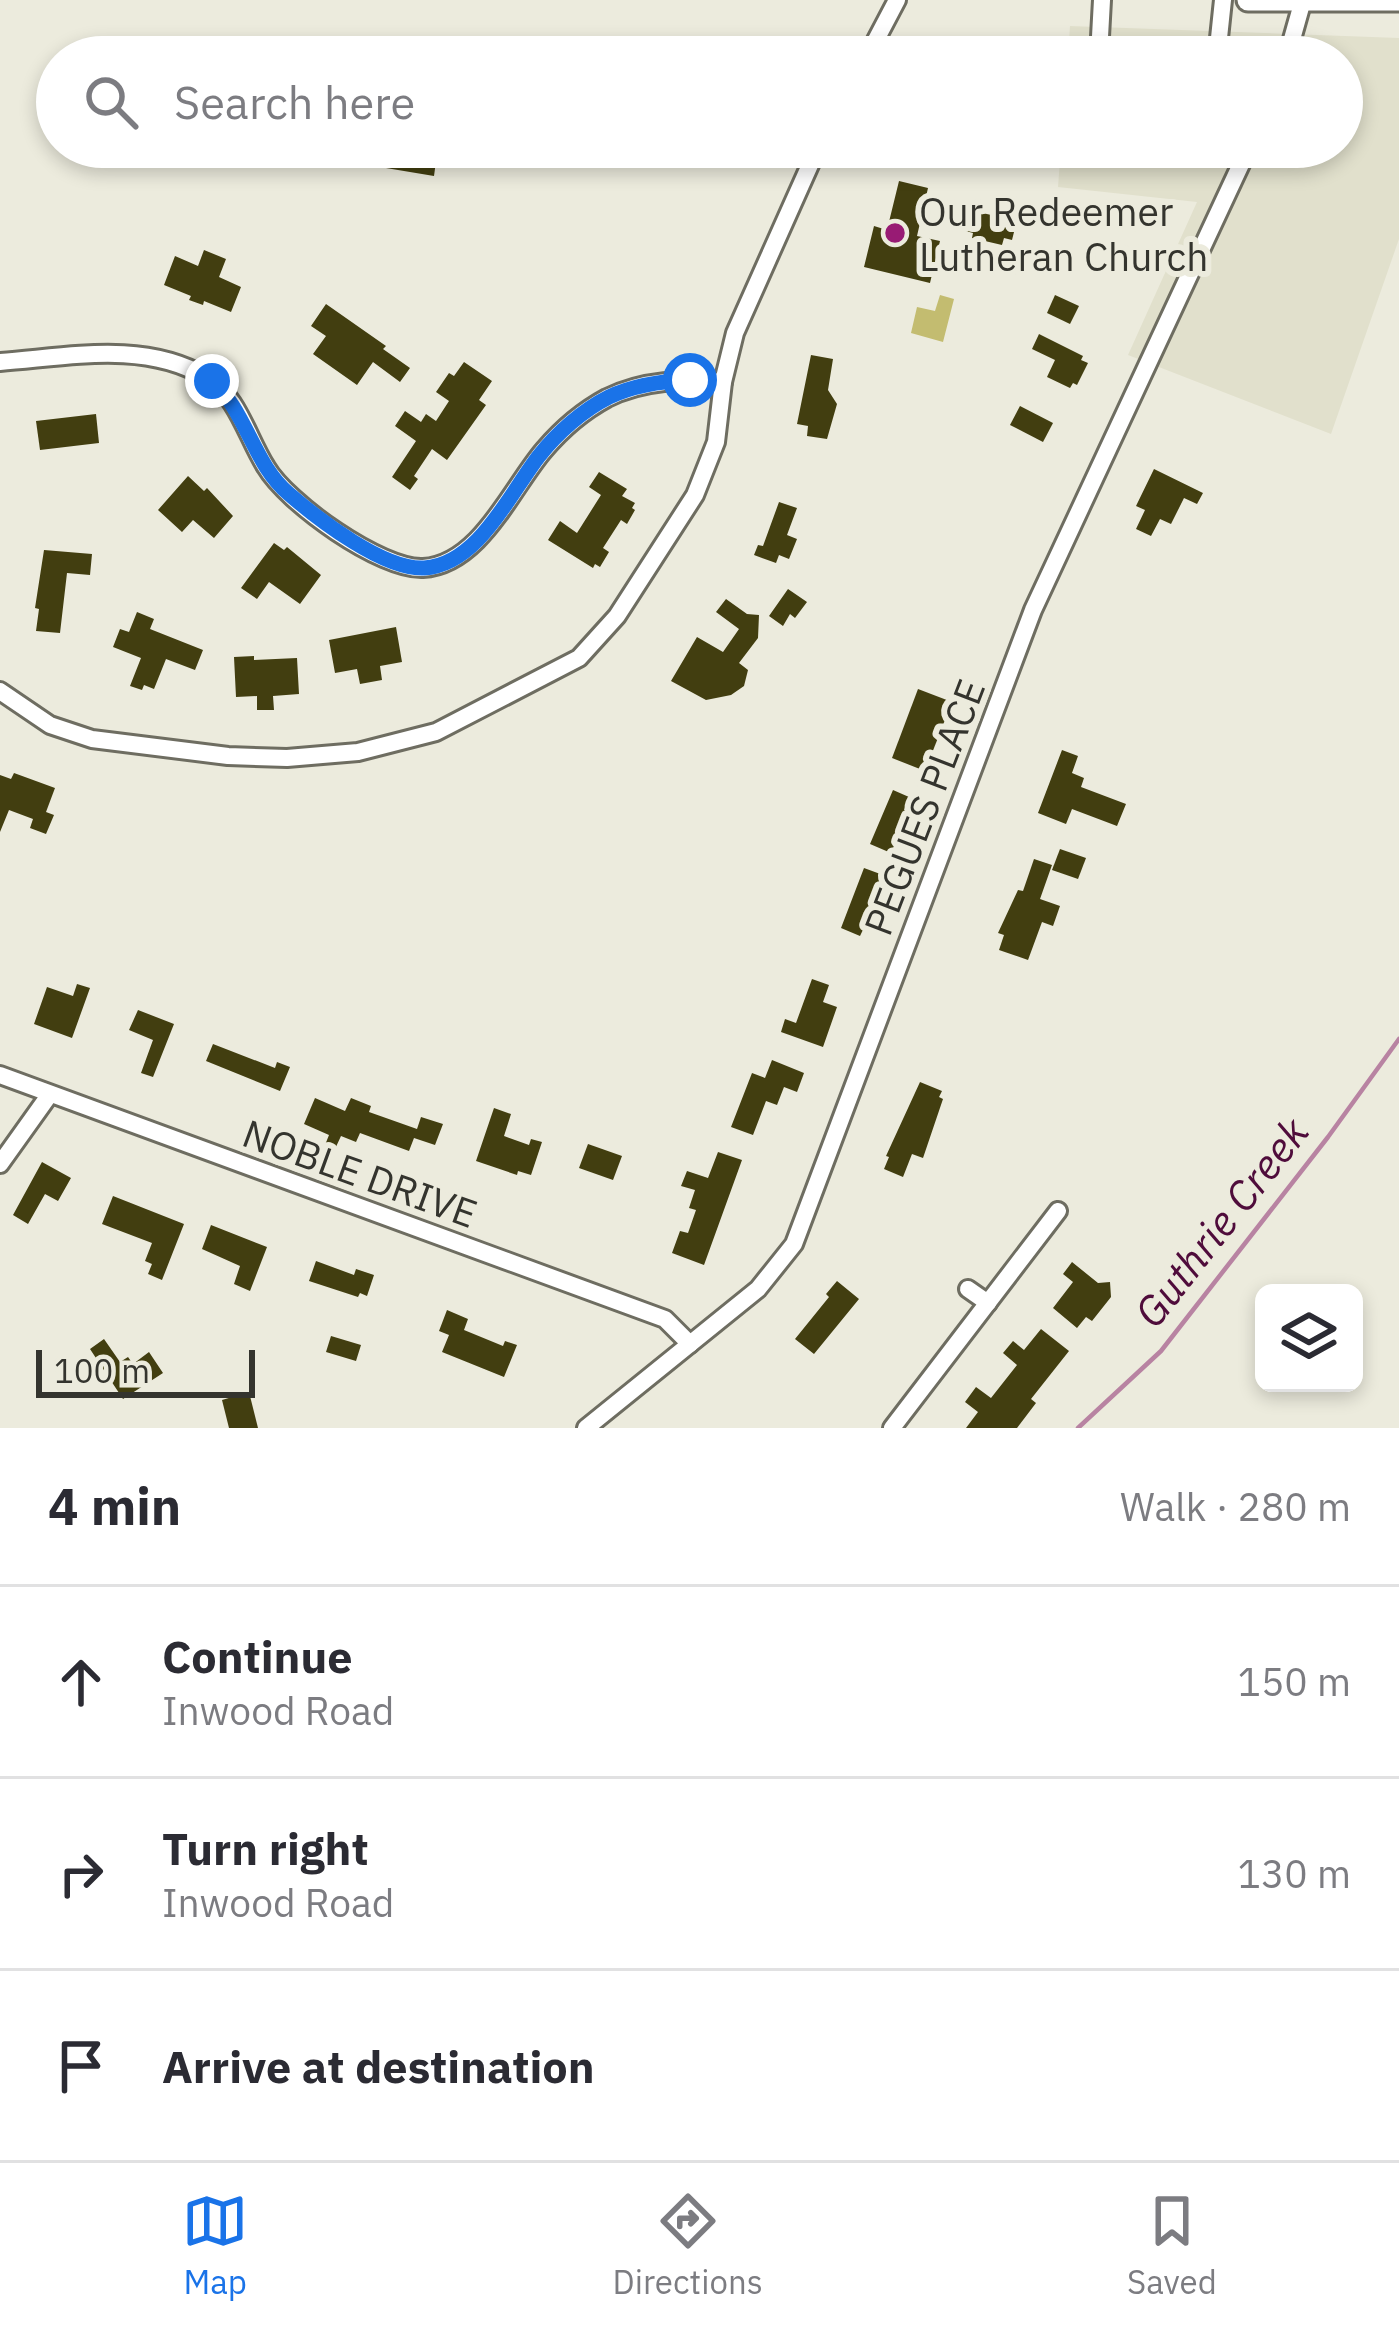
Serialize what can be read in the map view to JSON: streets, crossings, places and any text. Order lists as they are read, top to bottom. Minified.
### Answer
{"streets":{"street":["PEGUES PLACE","NOBLE DRIVE"]},"crossings":[["PEGUES PLACE","NOBLE DRIVE"]],"water":["Guthrie Creek"],"places":["Our Redeemer Lutheran Church"],"scale_bar":"100 m","page":{"search":"Search here","scale":"100 m","heading":["4 min","Walk · 280 m"],"list":[["Continue","Inwood Road","150 m"],["Turn right","Inwood Road","130 m"],"Arrive at destination"],"nav":["Map","Directions","Saved"]}}
